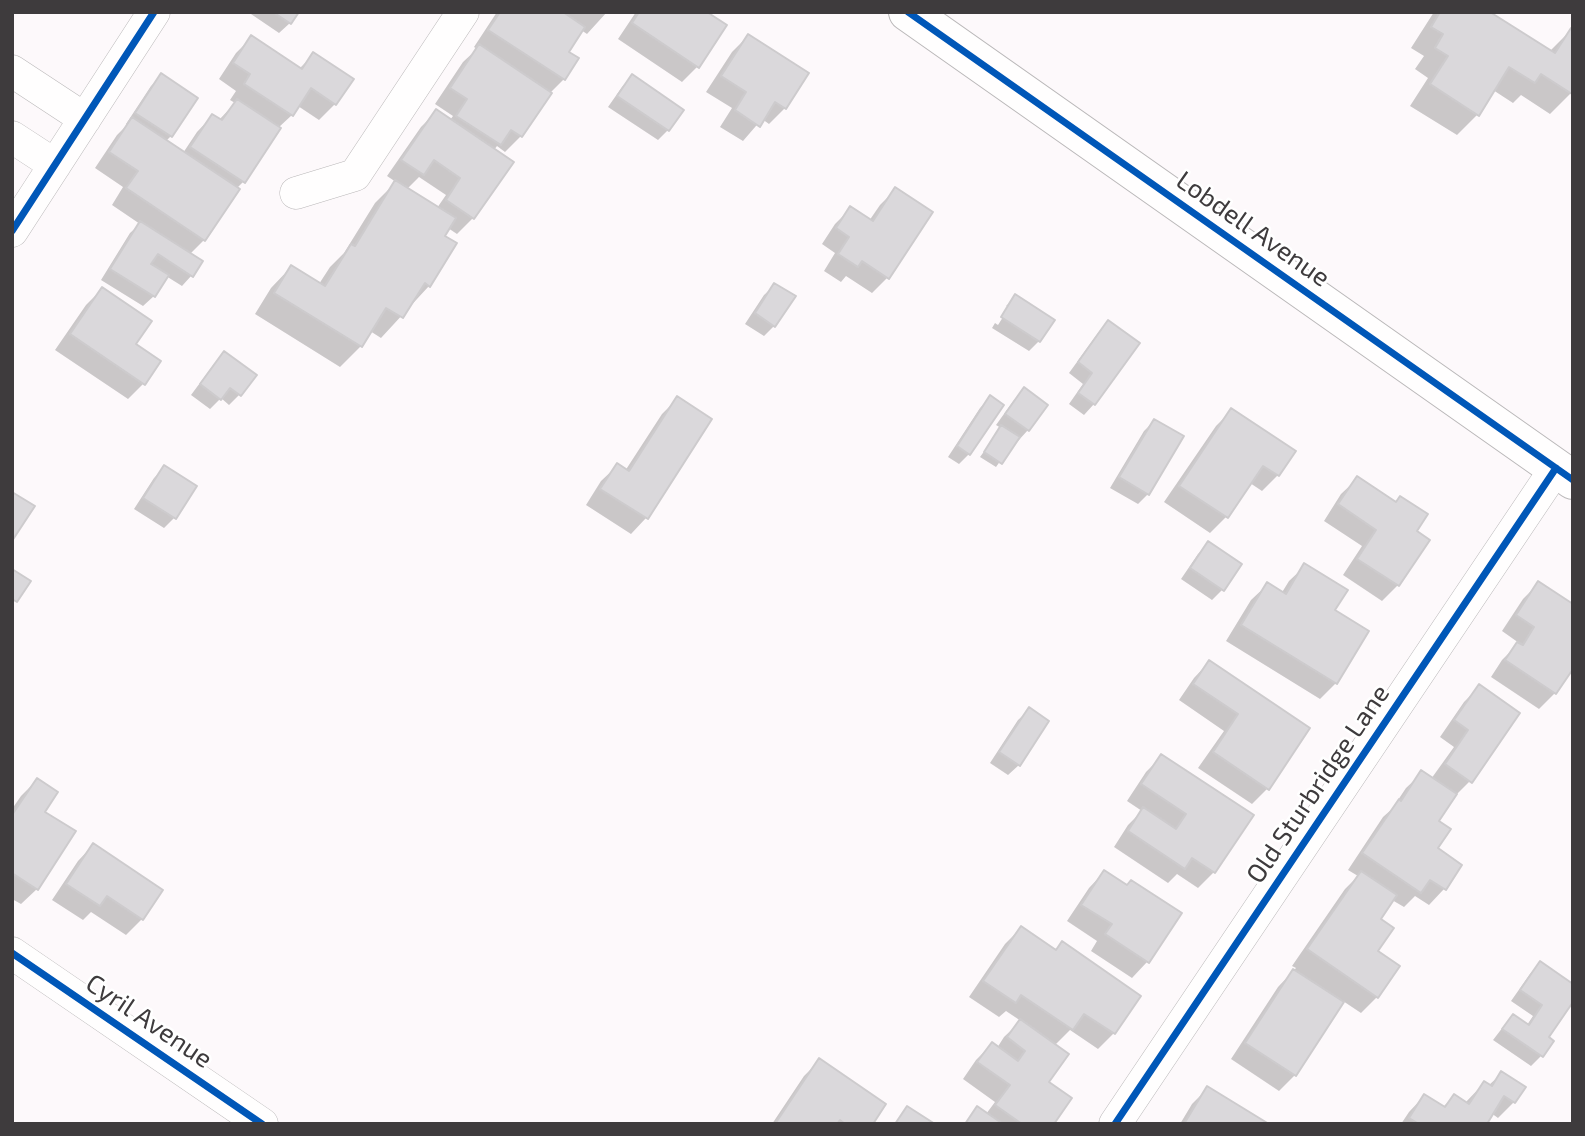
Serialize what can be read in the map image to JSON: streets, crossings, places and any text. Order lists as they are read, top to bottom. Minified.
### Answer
{"streets":{"main road":["Lobdell Avenue"],"street":["Old Sturbridge Lane","Cyril Avenue"]},"crossings":[["Lobdell Avenue","Old Sturbridge Lane"]]}
